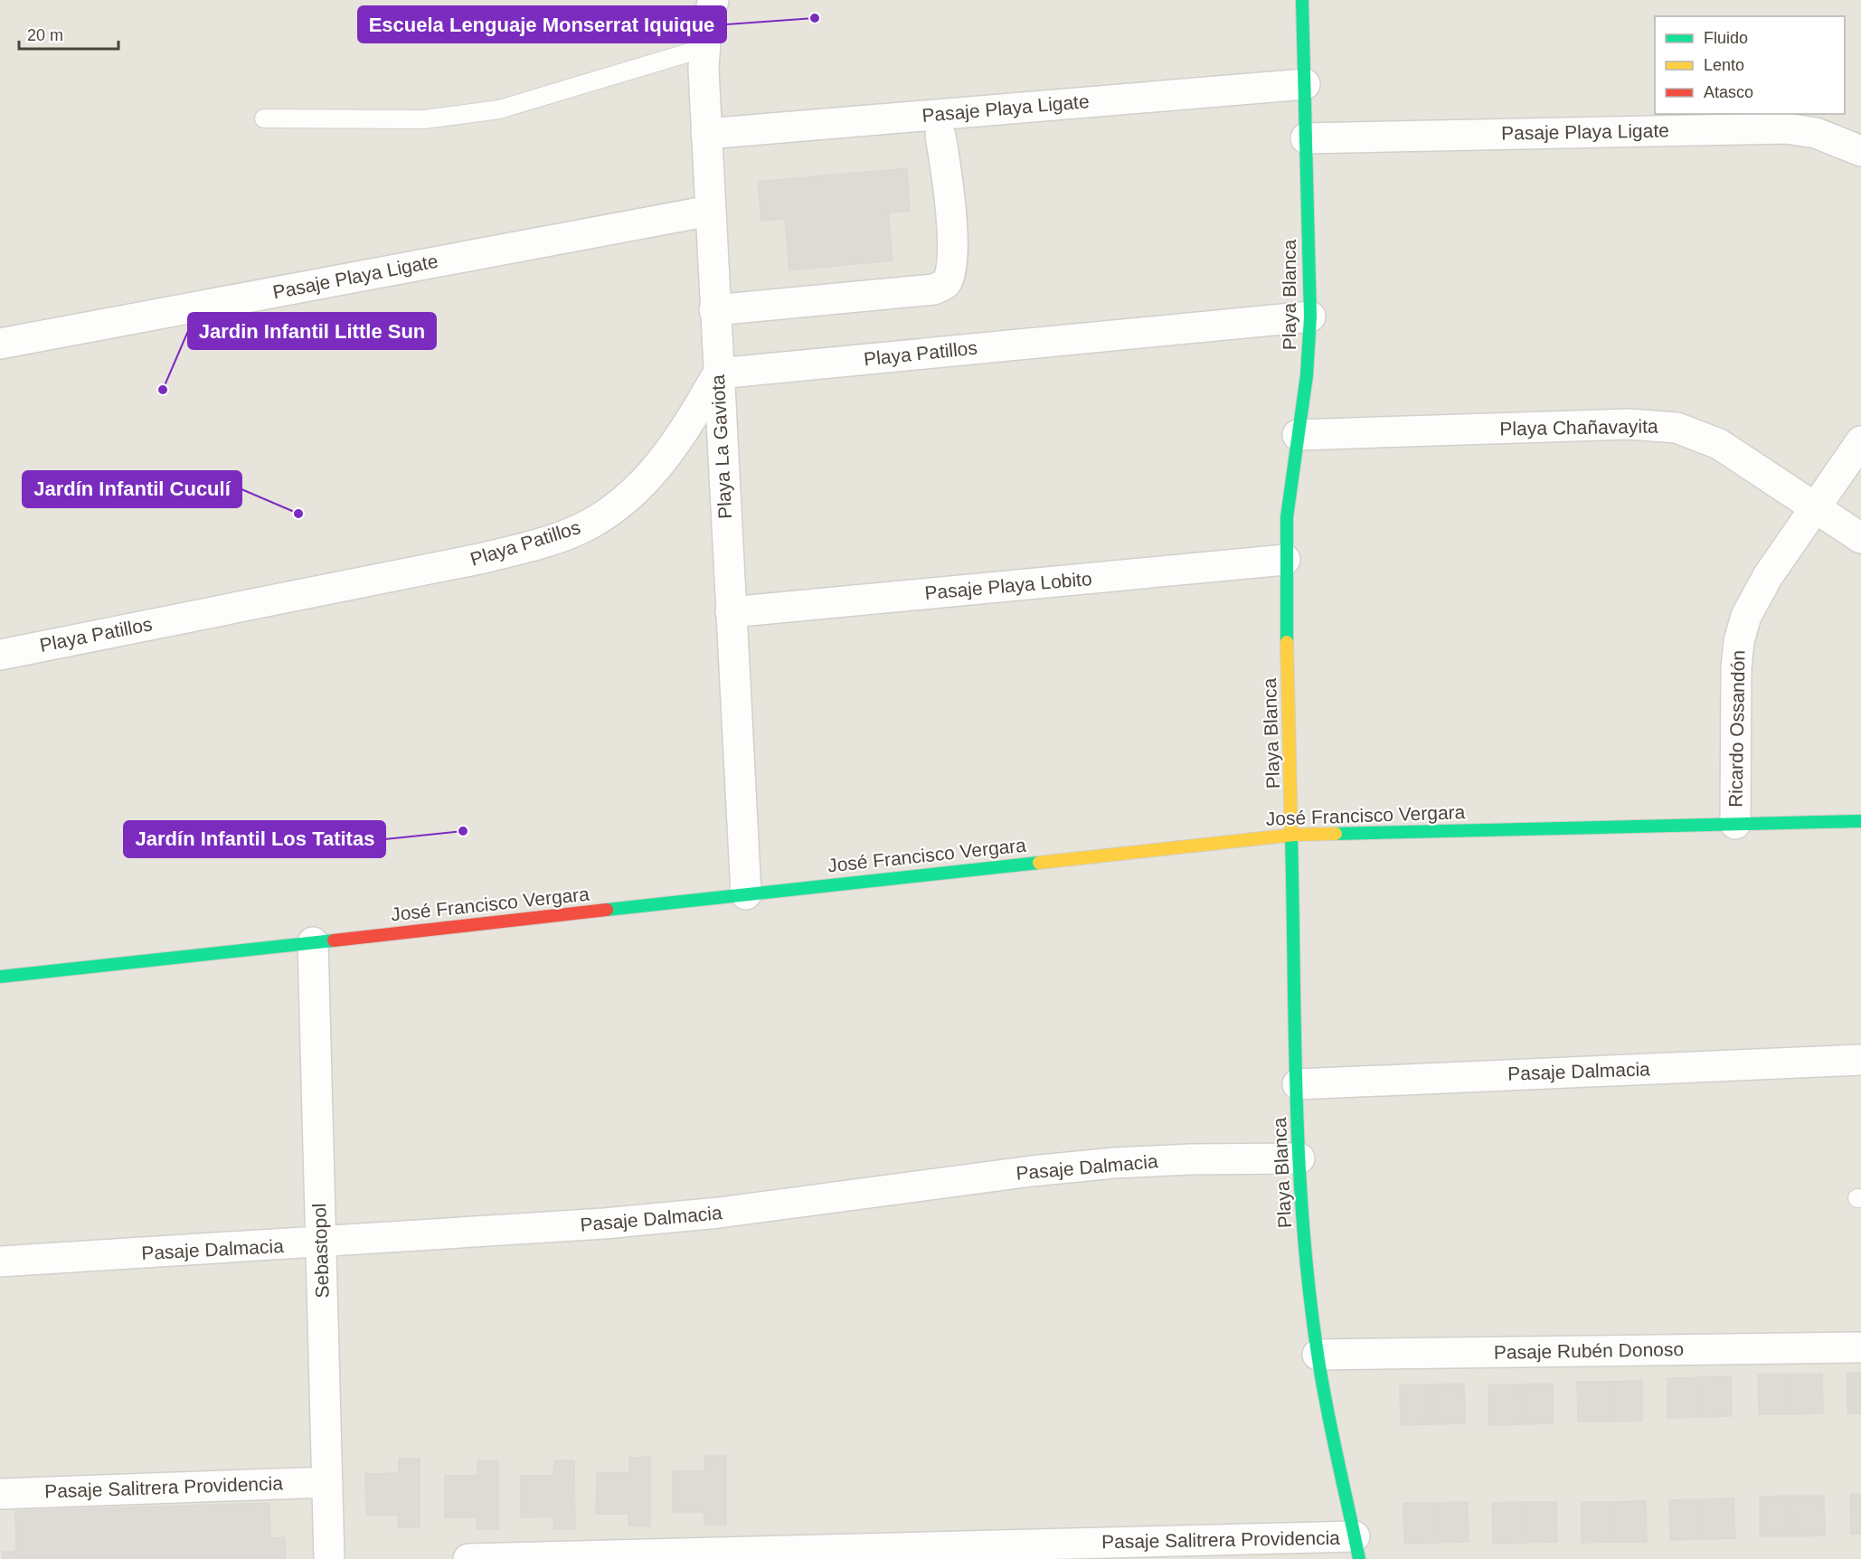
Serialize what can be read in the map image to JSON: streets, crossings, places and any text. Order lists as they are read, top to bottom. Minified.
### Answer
{"streets":{"street":["Pasaje Playa Ligate","Playa Blanca","Playa Patillos","Playa Chañavayita","Playa La Gaviota","Pasaje Playa Lobito","Ricardo Ossandón","José Francisco Vergara","Pasaje Dalmacia","Sebastopol","Pasaje Rubén Donoso","Pasaje Salitrera Providencia"]},"crossings":[["Pasaje Playa Ligate","Playa Blanca"],["Pasaje Playa Ligate","Playa La Gaviota"],["Playa Blanca","Playa Patillos"],["Playa Blanca","Playa Chañavayita"],["Playa Blanca","Pasaje Playa Lobito"],["Playa Blanca","José Francisco Vergara"],["Playa Blanca","Pasaje Dalmacia"],["Playa Blanca","Pasaje Rubén Donoso"],["Playa Blanca","Pasaje Salitrera Providencia"],["Playa Patillos","Playa La Gaviota"],["Playa Chañavayita","Ricardo Ossandón"],["Playa La Gaviota","Pasaje Playa Lobito"],["Playa La Gaviota","José Francisco Vergara"],["Ricardo Ossandón","José Francisco Vergara"],["José Francisco Vergara","Sebastopol"],["Pasaje Dalmacia","Sebastopol"],["Sebastopol","Pasaje Salitrera Providencia"]],"places":["Escuela Lenguaje Monserrat Iquique","Jardin Infantil Little Sun","Jardín Infantil Cuculí","Jardín Infantil Los Tatitas"],"legend":["Fluido","Lento","Atasco"],"scale_bar":"20 m"}
